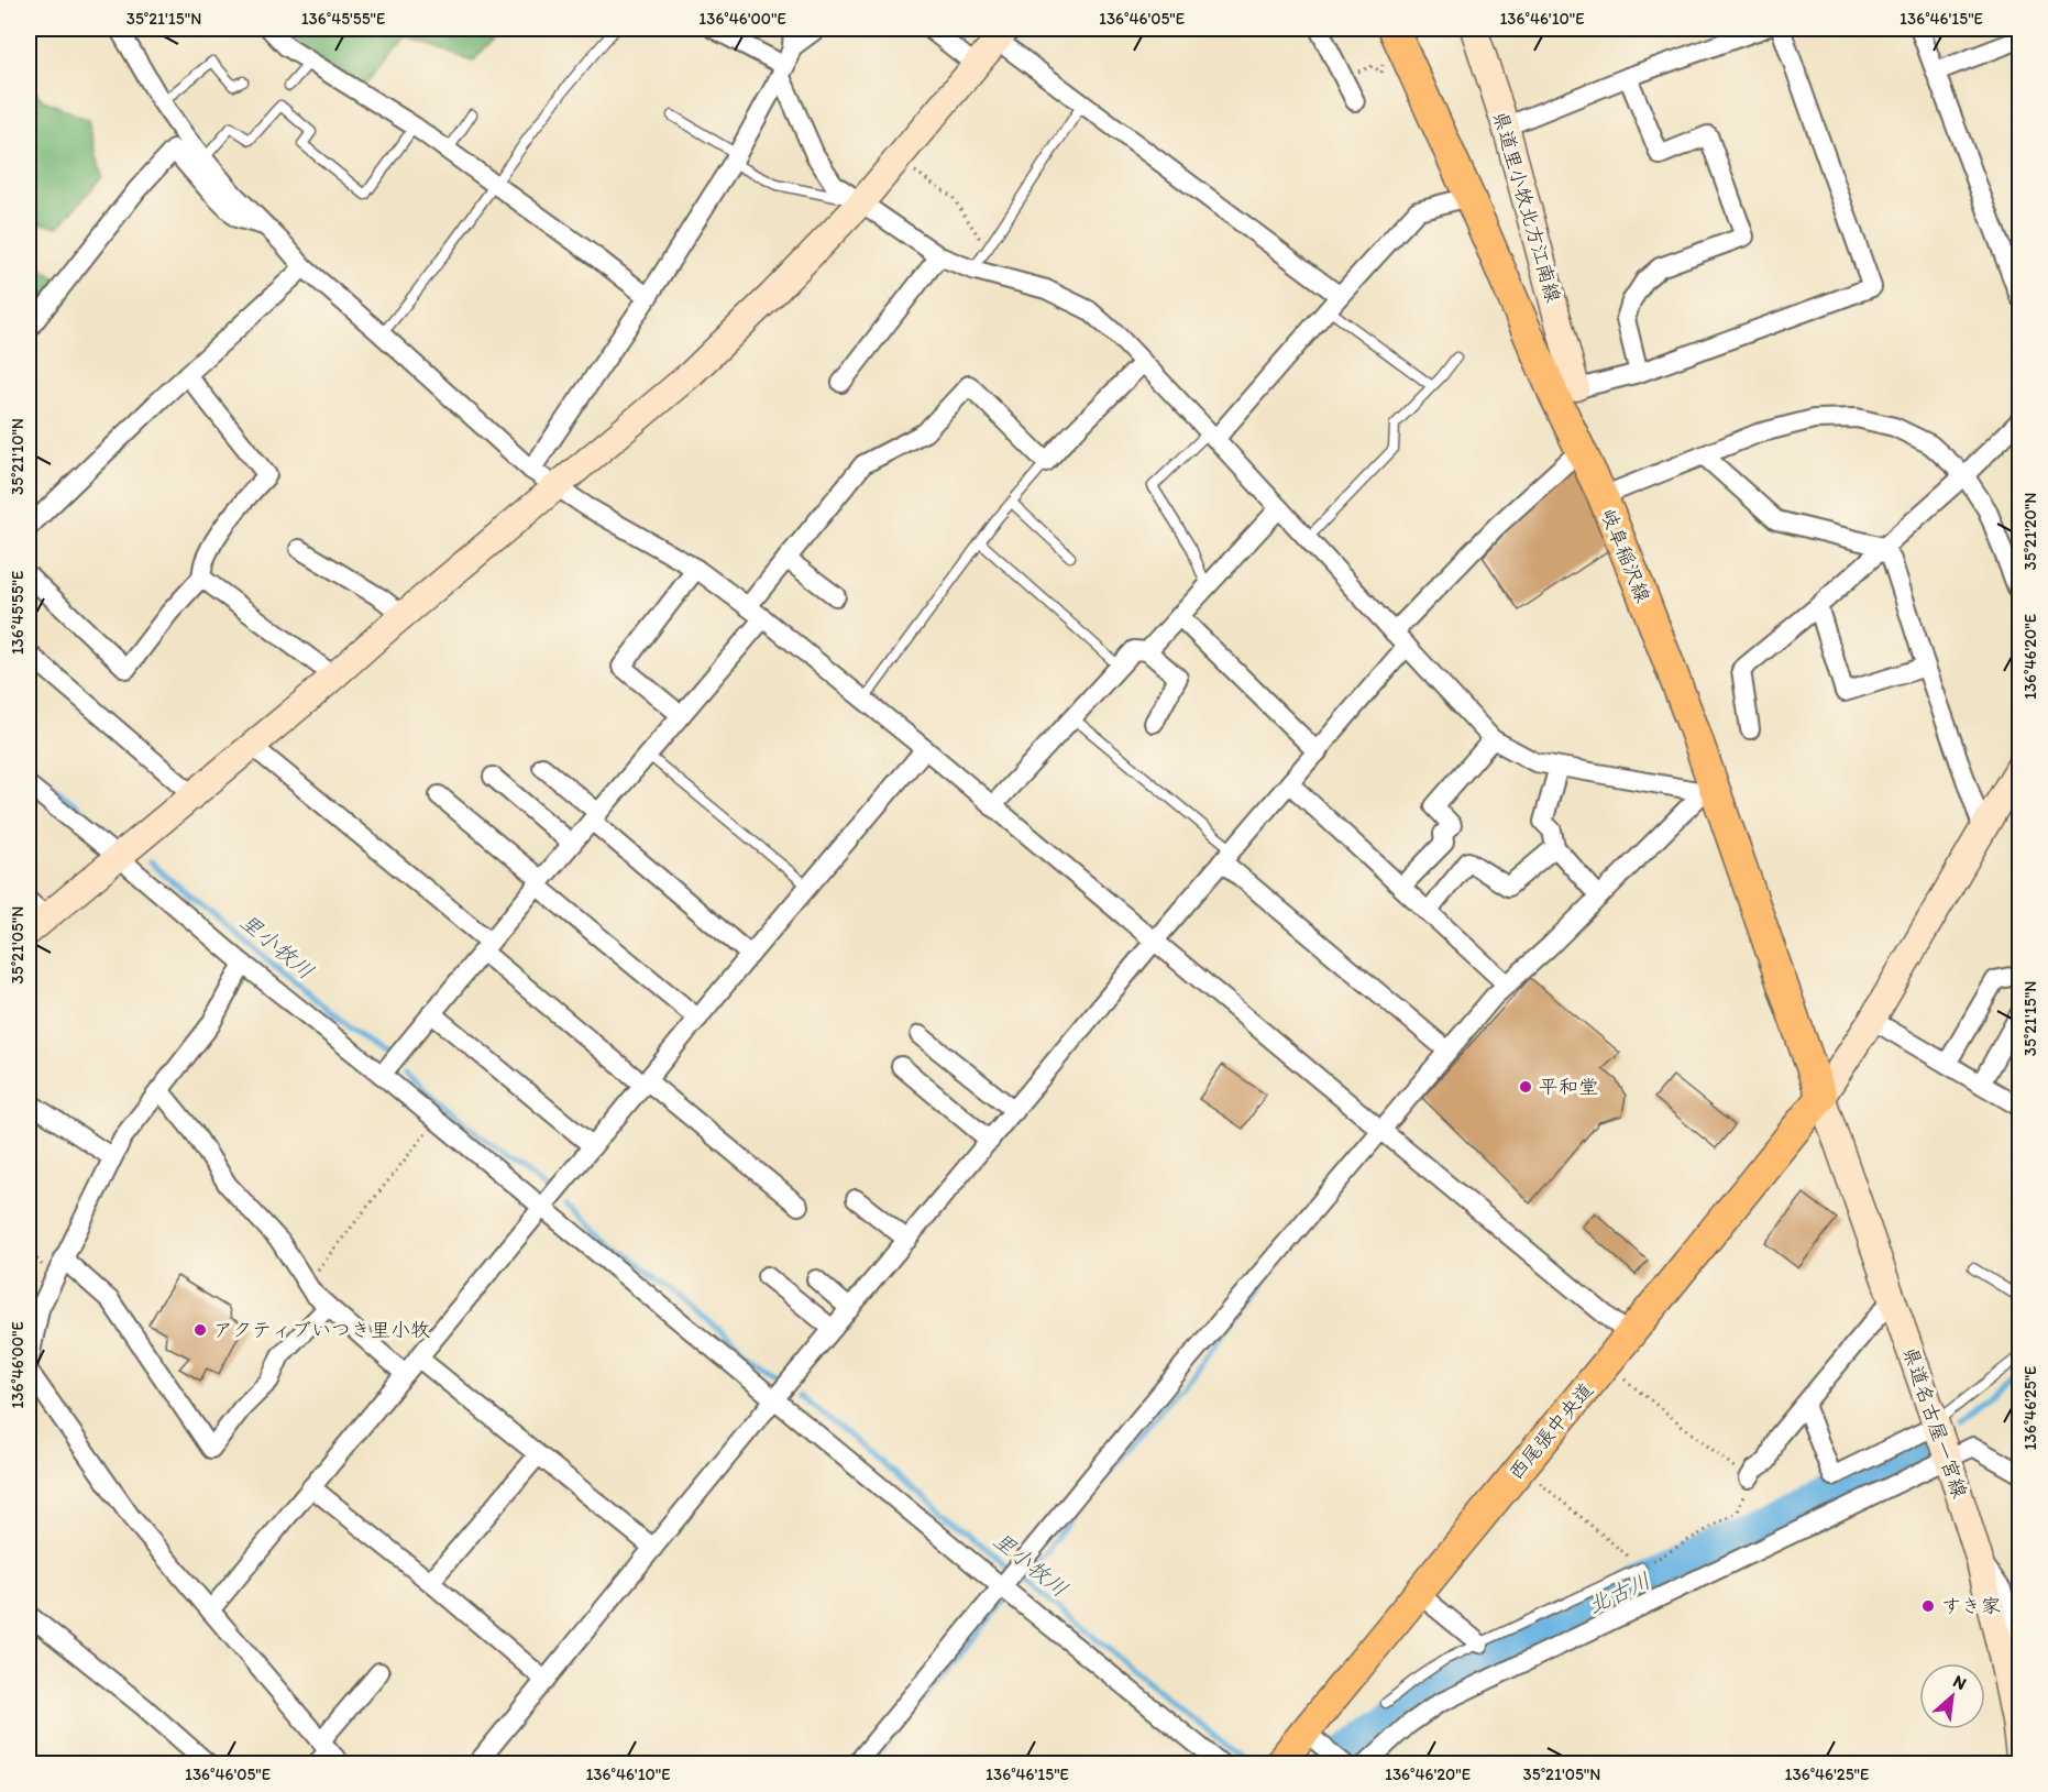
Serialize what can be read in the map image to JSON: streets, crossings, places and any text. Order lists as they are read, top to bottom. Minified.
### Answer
{"streets":{"main road":["岐阜稲沢線","西尾張中央道"],"street":["県道里小牧北方江南線","県道名古屋一宮線"]},"crossings":[["県道里小牧北方江南線","岐阜稲沢線"],["岐阜稲沢線","県道名古屋一宮線"],["岐阜稲沢線","西尾張中央道"],["県道名古屋一宮線","西尾張中央道"]],"water":["里小牧川","北古川"],"places":["平和堂","アクティブいつき里小牧","すき家"],"north":"top right","coordinates":["35°21'15\"N","136°45'55\"E","136°46'00\"E","136°46'05\"E","136°46'10\"E","136°46'15\"E","35°21'10\"N","35°21'20\"N","136°46'20\"E","35°21'05\"N","136°46'25\"E"]}
